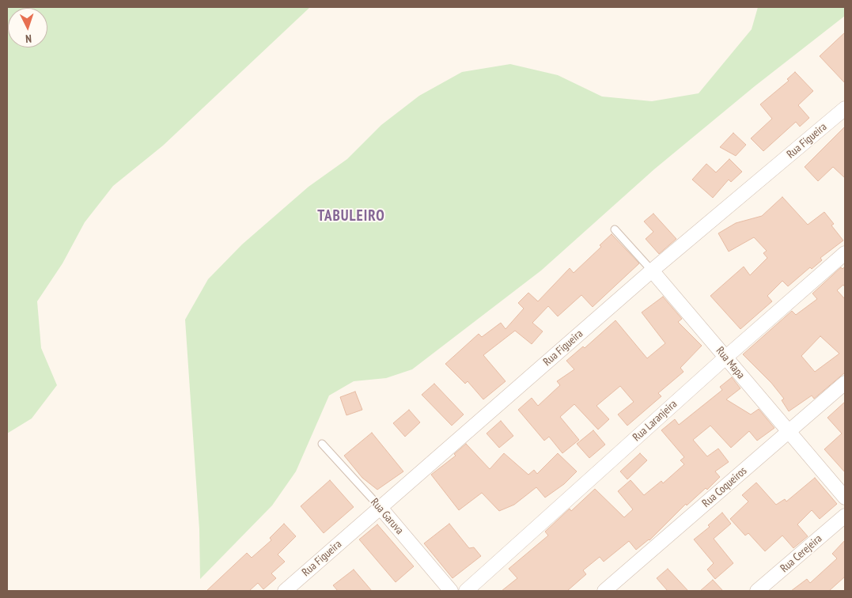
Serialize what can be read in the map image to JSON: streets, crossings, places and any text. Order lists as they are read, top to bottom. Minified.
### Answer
{"streets":{"street":["Rua Figueira","Rua Mapa","Rua Laranjeira","Rua Coqueiros","Rua Garuva","Rua Cerejeira"]},"crossings":[["Rua Figueira","Rua Mapa"],["Rua Figueira","Rua Garuva"],["Rua Mapa","Rua Laranjeira"],["Rua Mapa","Rua Coqueiros"]],"districts":["TABULEIRO"],"north":"bottom"}
